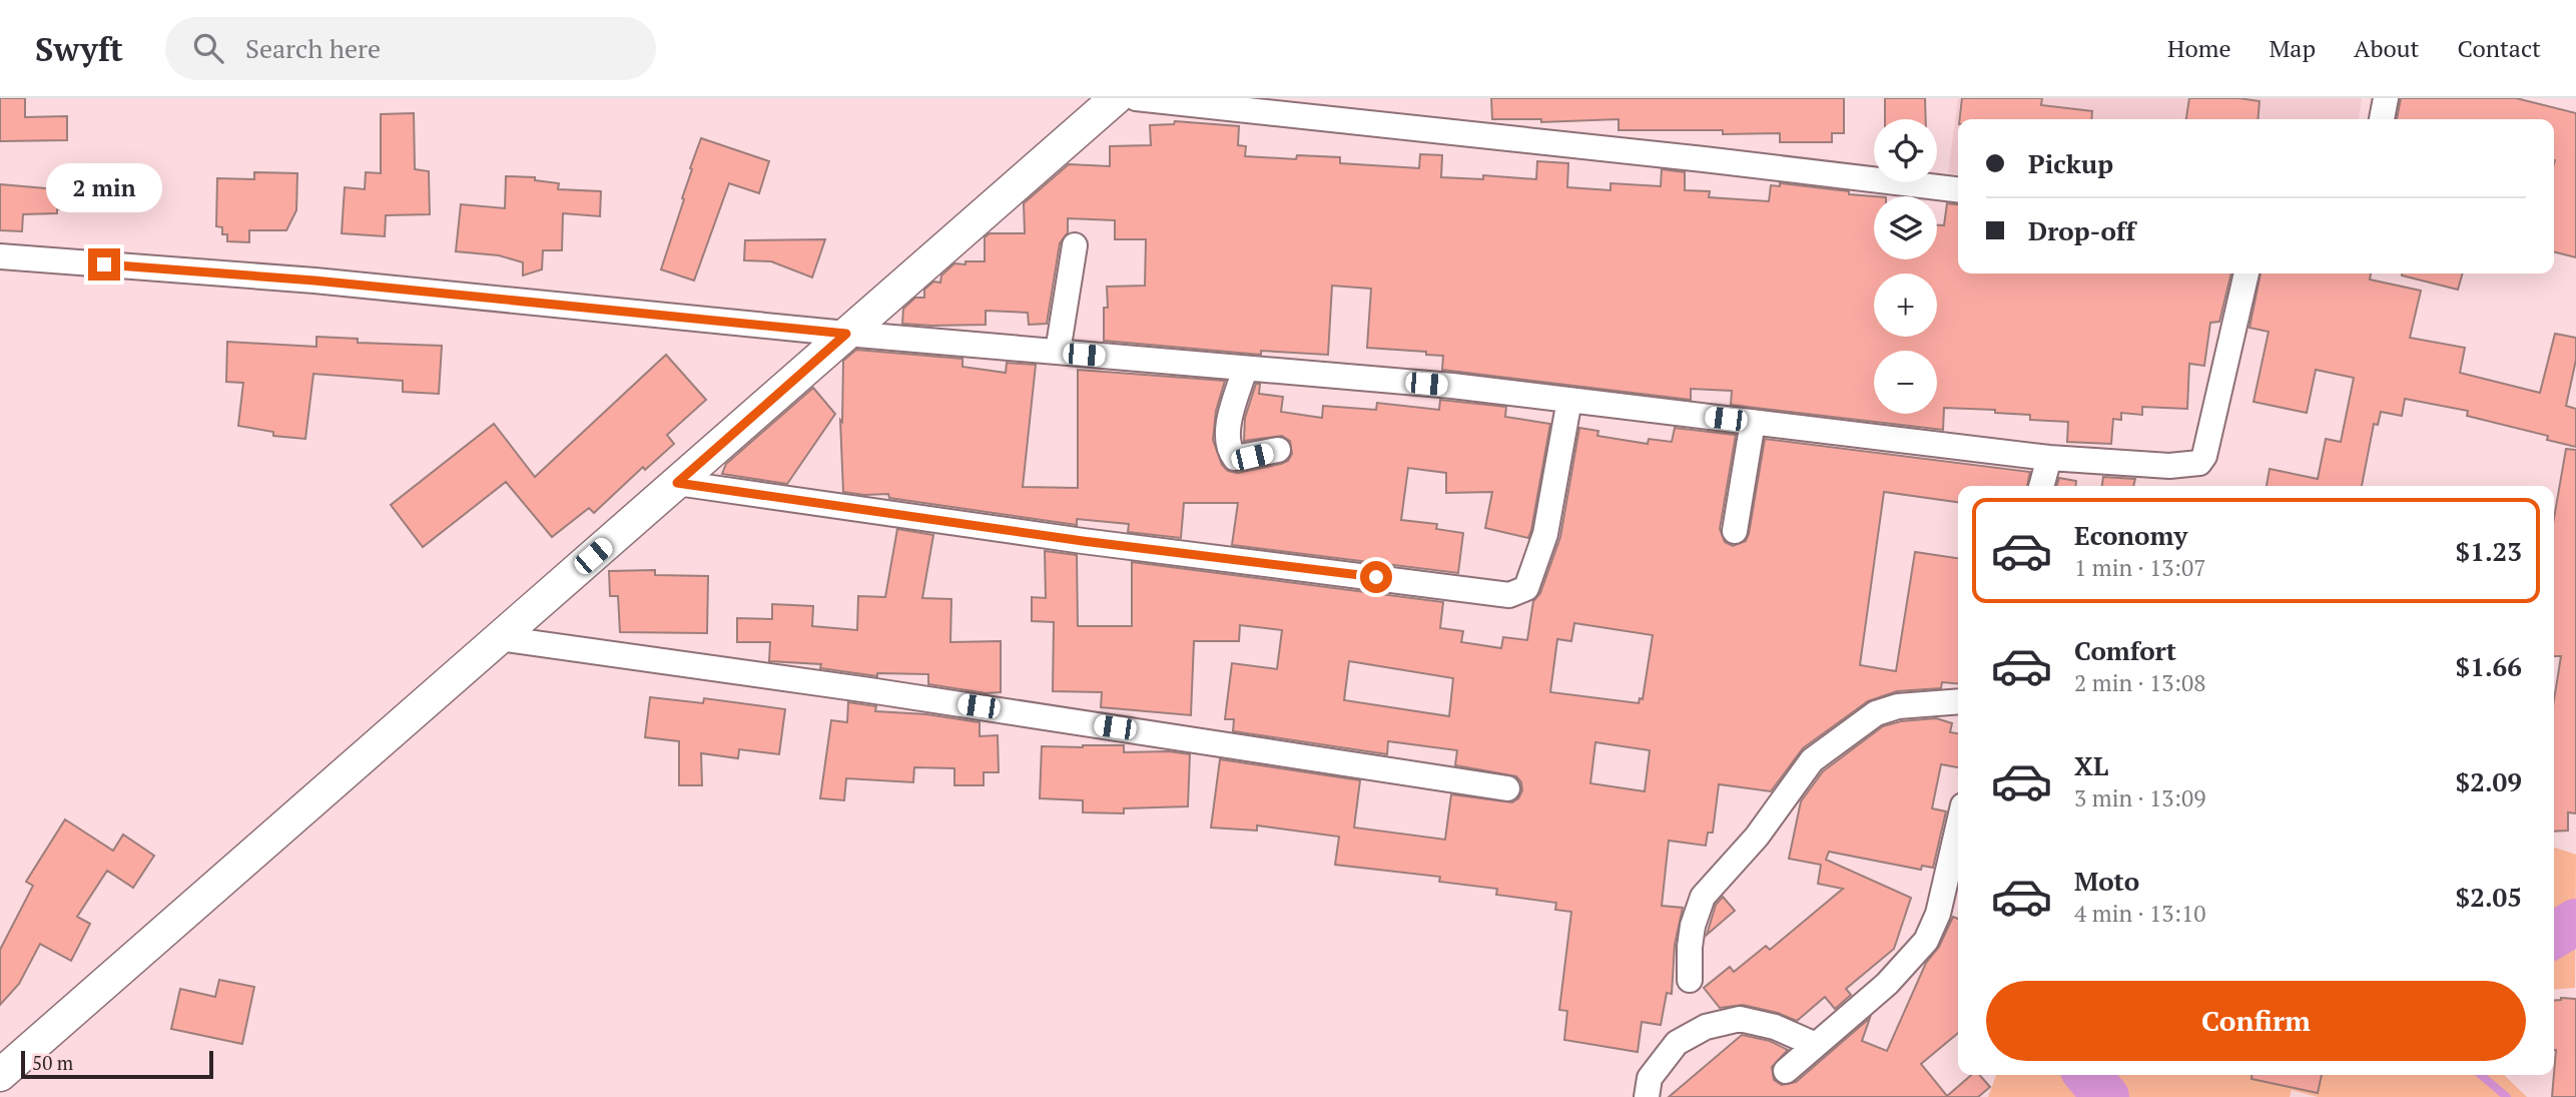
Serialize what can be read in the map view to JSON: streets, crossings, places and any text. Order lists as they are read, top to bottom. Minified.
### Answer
{"scale_bar":"50 m","page":{"header":"Swyft","search":"Search here","nav":["Home","Map","About","Contact"],"map_buttons":["+","−"],"banner":["Pickup","Drop-off"],"bubble":"2 min","list":[{"name":"Economy","note":"1 min · 13:07","value":"$1.23"},{"name":"Comfort","note":"2 min · 13:08","value":"$1.66"},{"name":"XL","note":"3 min · 13:09","value":"$2.09"},{"name":"Moto","note":"4 min · 13:10","value":"$2.05"}],"buttons":"Confirm","scale":"50 m"}}
